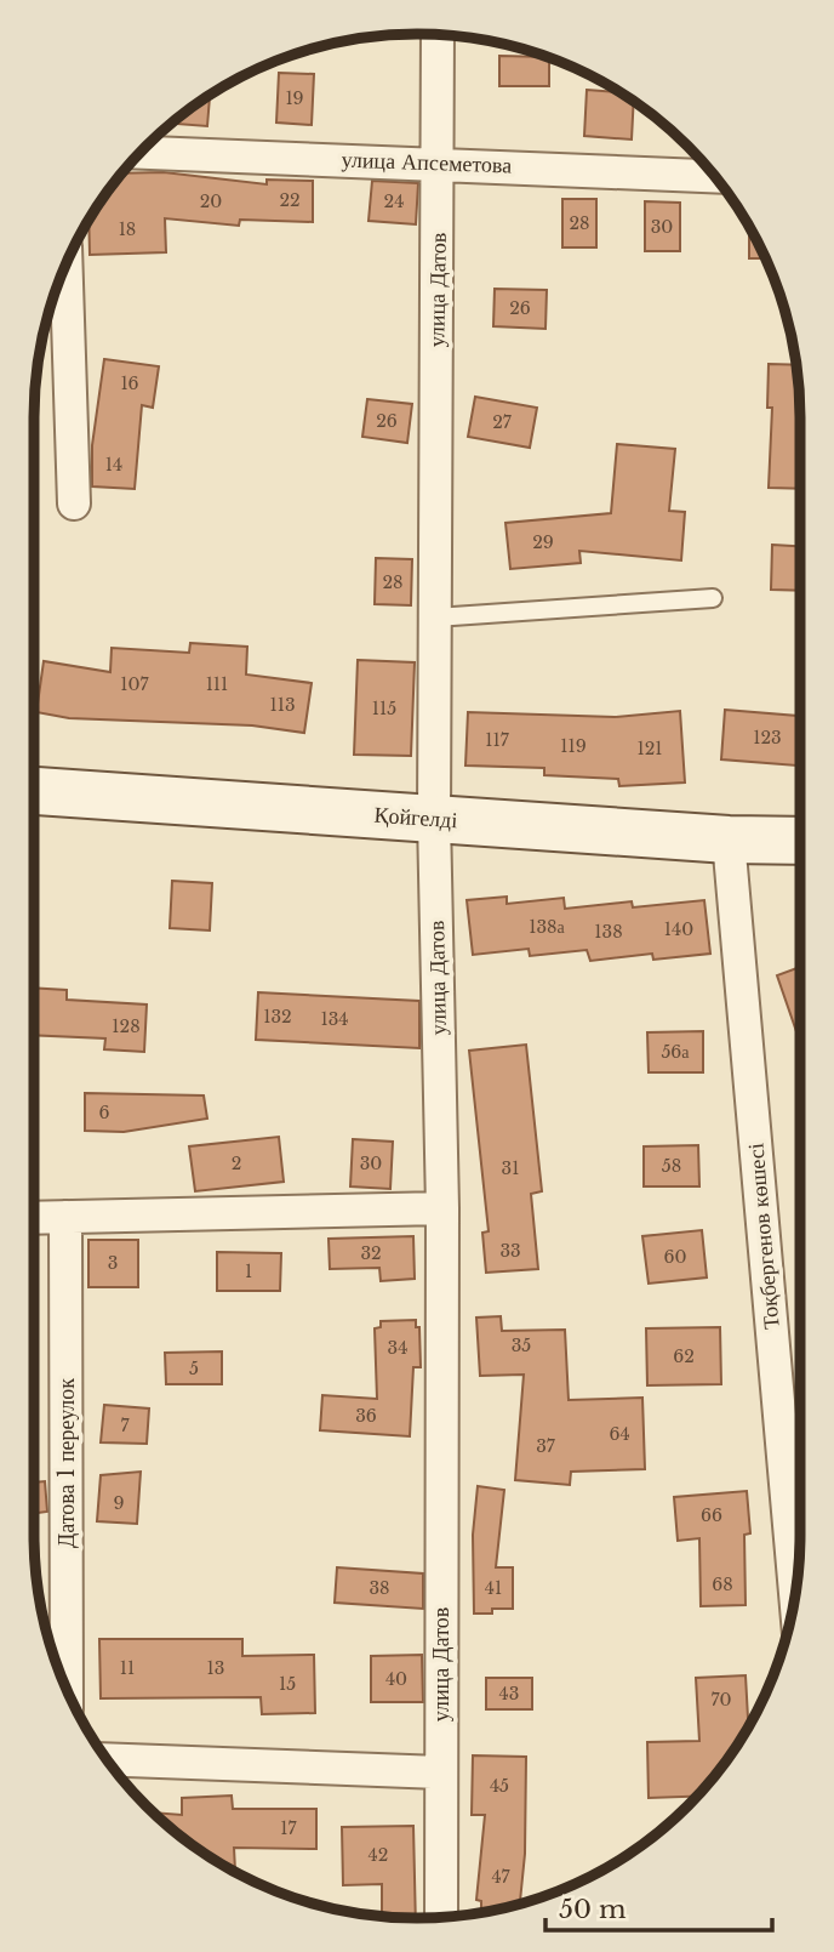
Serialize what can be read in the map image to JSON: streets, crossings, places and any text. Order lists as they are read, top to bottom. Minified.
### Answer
{"streets":{"street":["улица Апсеметова","улица Датов","Қойгелді","Тоқбергенов көшесі","Датова 1 переулок"]},"crossings":[["улица Апсеметова","улица Датов"],["улица Датов","Қойгелді"],["Қойгелді","Тоқбергенов көшесі"]],"house_numbers":["19","22","20","24","28","30","18","26","16","26","27","14","29","28","107","111","113","115","123","117","119","121","138а","140","138","132","134","128","56а","6","2","30","58","31","33","32","60","3","1","35","34","62","5","36","7","64","37","9","66","68","38","41","11","13","40","15","43","70","45","17","42","47"],"scale_bar":"50 m"}
